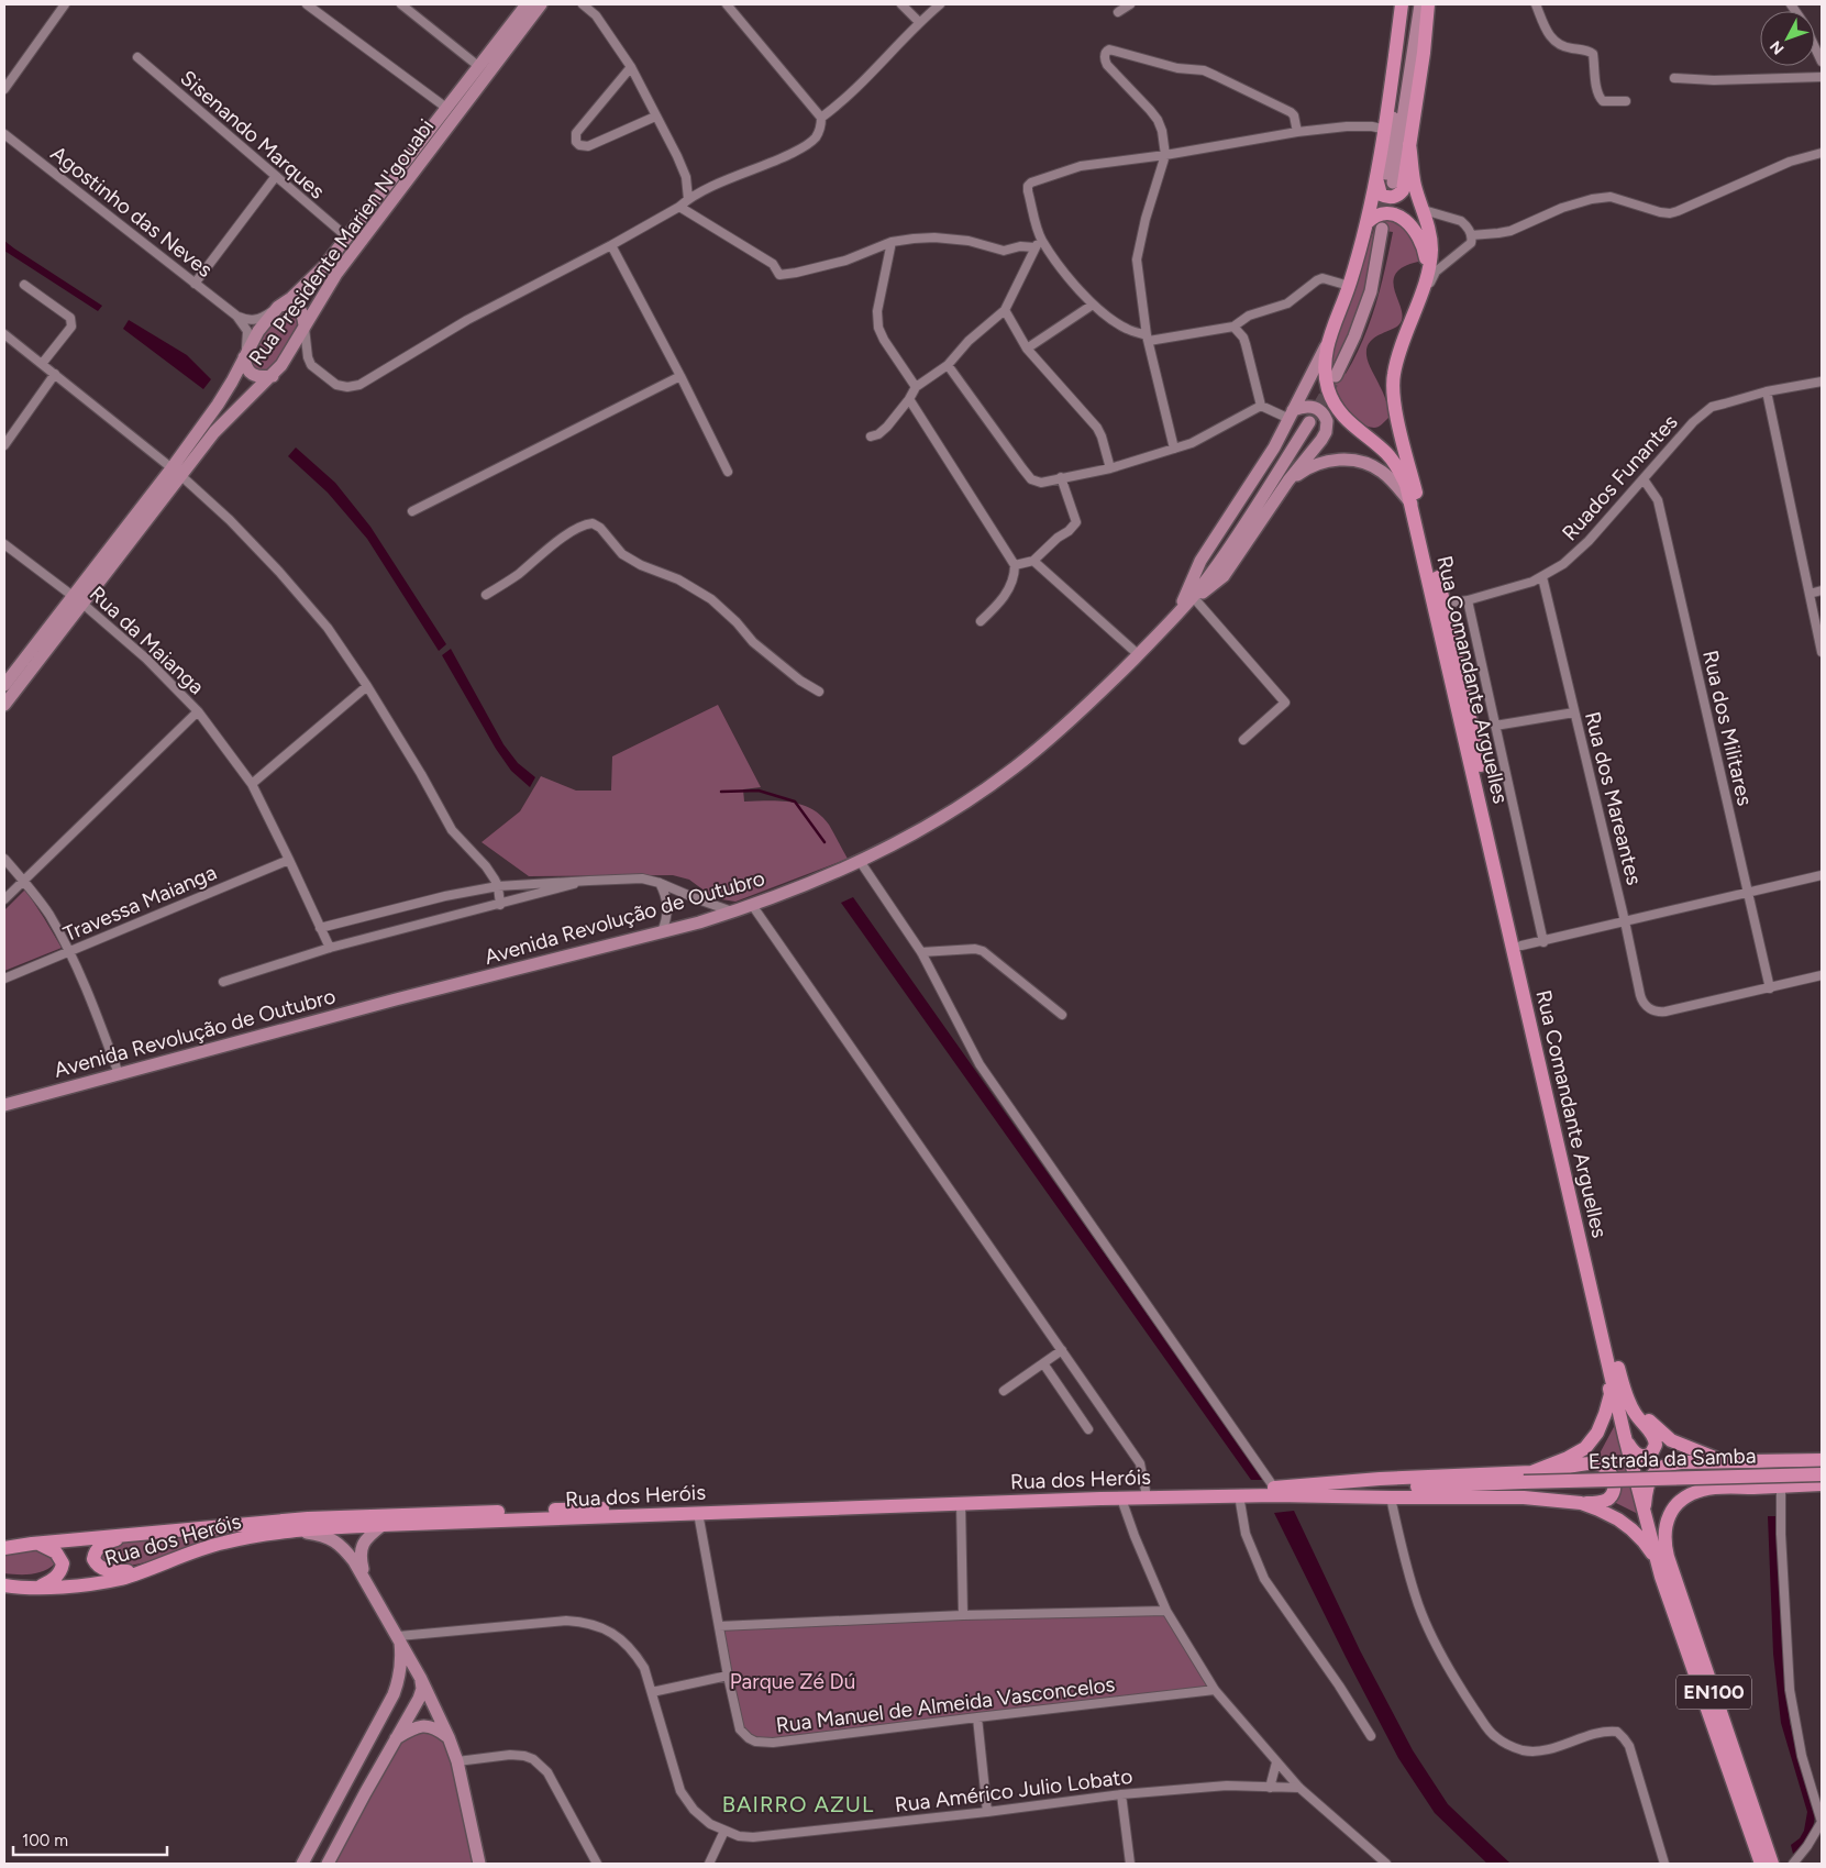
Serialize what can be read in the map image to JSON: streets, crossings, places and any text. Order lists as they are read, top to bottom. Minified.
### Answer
{"streets":{"main road":["Rua Presidente Marien N'gouabi","Rua Comandante Arguelles","Avenida Revolução de Outubro","Estrada da Samba","Rua dos Heróis","EN100"],"street":["Sisenando Marques","Agostinho das Neves","Ruados Funantes","Rua da Maianga","Rua dos Militares","Rua dos Mareantes","Travessa Maianga","Rua Manuel de Almeida Vasconcelos","Rua Américo Julio Lobato"]},"crossings":[["Sisenando Marques","Rua Presidente Marien N'gouabi"],["Rua Presidente Marien N'gouabi","Rua da Maianga"],["Ruados Funantes","Rua Comandante Arguelles"],["Ruados Funantes","Rua dos Militares"],["Ruados Funantes","Rua dos Mareantes"],["Rua da Maianga","Travessa Maianga"],["Rua Comandante Arguelles","Avenida Revolução de Outubro"],["Rua Comandante Arguelles","Rua dos Heróis"],["Rua dos Militares","Rua dos Mareantes"],["Estrada da Samba","Rua dos Heróis"],["Rua dos Heróis","Rua Manuel de Almeida Vasconcelos"]],"districts":["BAIRRO AZUL"],"parks":["Parque Zé Dú"],"scale_bar":"100 m","north":"bottom left"}
